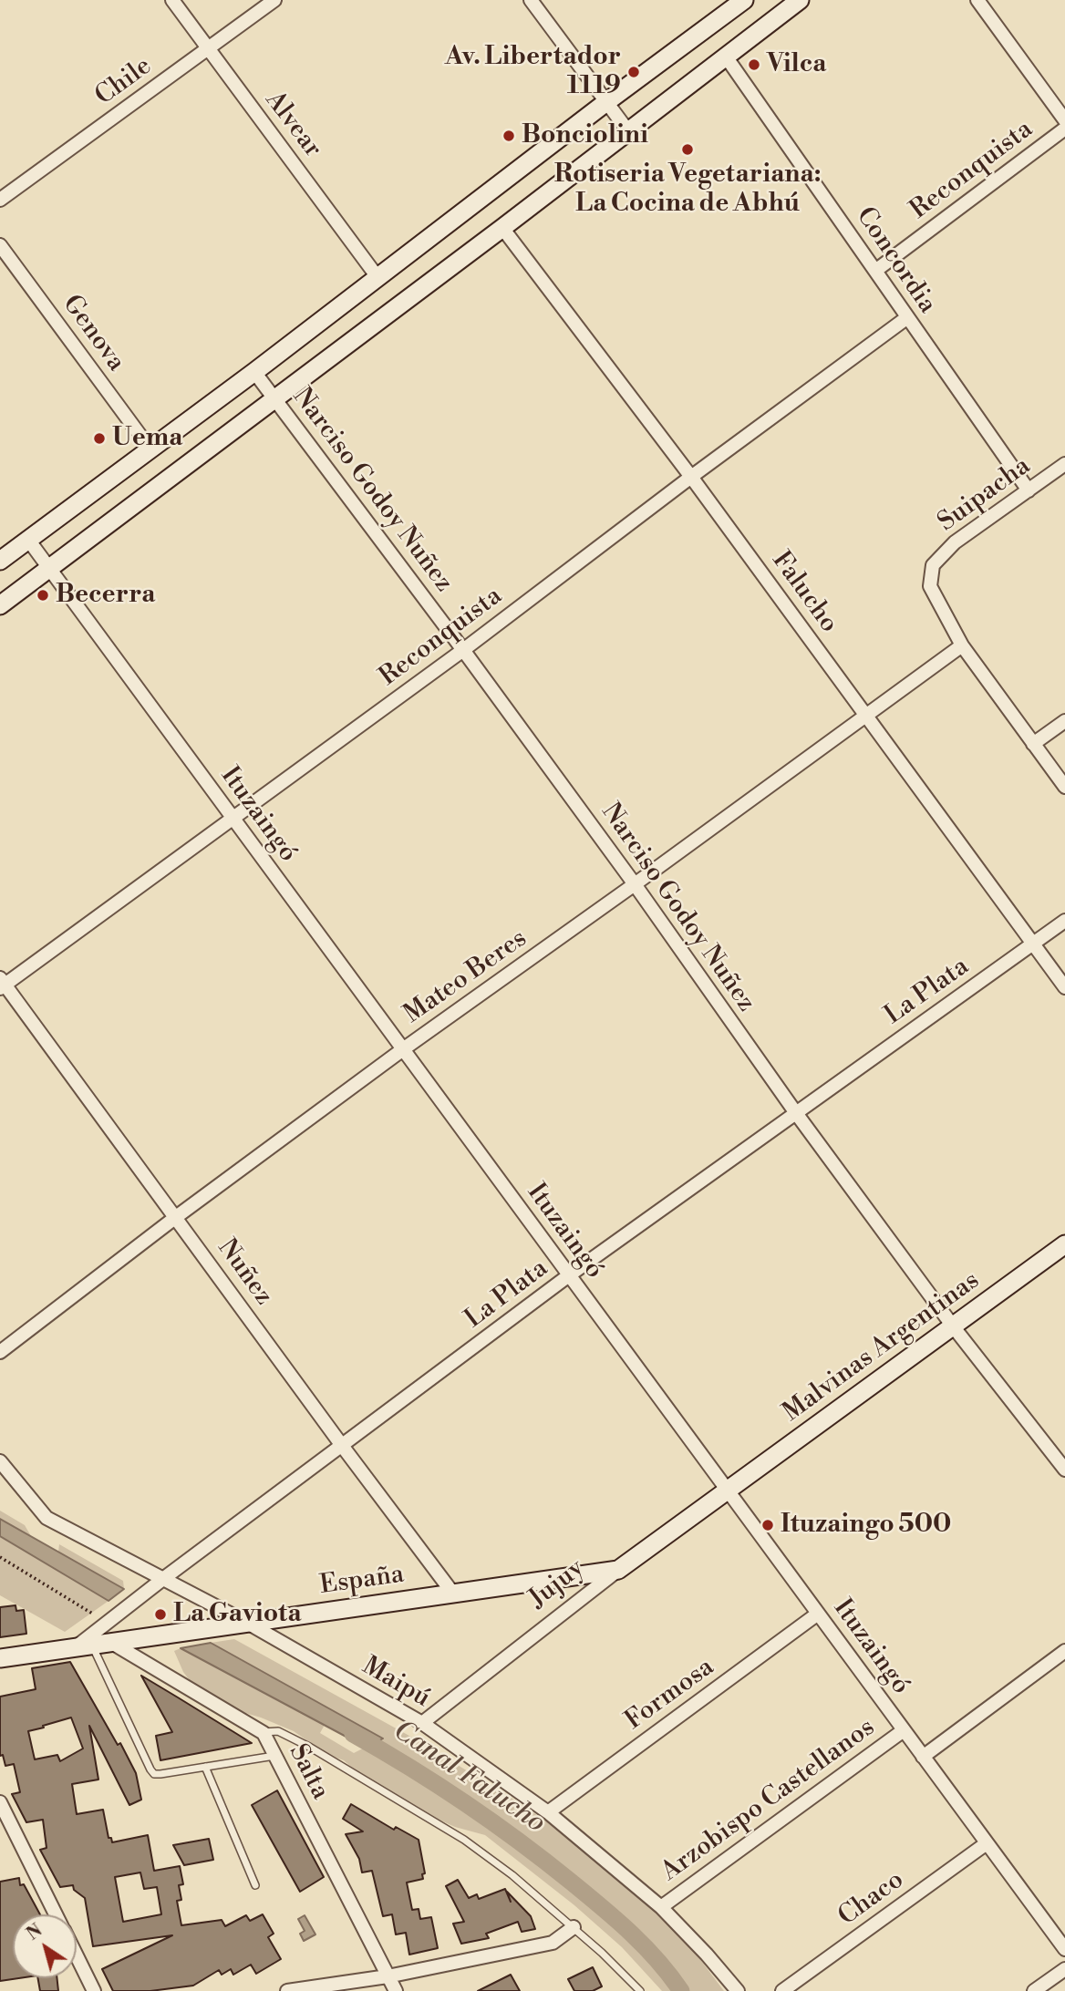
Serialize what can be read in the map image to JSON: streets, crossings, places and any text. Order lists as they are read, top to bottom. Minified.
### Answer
{"streets":{"main road":["Malvinas Argentinas","España","Jujuy"],"street":["Chile","Alvear","Reconquista","Concordia","Genova","Narciso Godoy Nuñez","Suipacha","Falucho","Ituzaingó","Mateo Beres","La Plata","Nuñez","Maipú","Formosa","Salta","Arzobispo Castellanos","Chaco"]},"crossings":[["Chile","Alvear"],["Reconquista","Concordia"],["Reconquista","Narciso Godoy Nuñez"],["Reconquista","Falucho"],["Reconquista","Ituzaingó"],["Reconquista","Nuñez"],["Concordia","Suipacha"],["Narciso Godoy Nuñez","Mateo Beres"],["Narciso Godoy Nuñez","La Plata"],["Narciso Godoy Nuñez","Malvinas Argentinas"],["Suipacha","Mateo Beres"],["Falucho","Mateo Beres"],["Falucho","La Plata"],["Ituzaingó","Mateo Beres"],["Ituzaingó","La Plata"],["Ituzaingó","Malvinas Argentinas"],["Ituzaingó","Jujuy"],["Ituzaingó","Formosa"],["Ituzaingó","Arzobispo Castellanos"],["Ituzaingó","Chaco"],["Mateo Beres","Nuñez"],["La Plata","Nuñez"],["La Plata","España"],["La Plata","Maipú"],["La Plata","Salta"],["Nuñez","España"],["Malvinas Argentinas","Jujuy"],["España","Jujuy"],["España","Maipú"],["España","Salta"],["Jujuy","Maipú"],["Maipú","Formosa"],["Maipú","Arzobispo Castellanos"]],"water":["Canal Falucho"],"places":["Vilca","Av. Libertador 1119","Bonciolini","Rotiseria Vegetariana: La Cocina de Abhú","Uema","Becerra","Ituzaingo 500","La Gaviota"],"north":"top left"}
